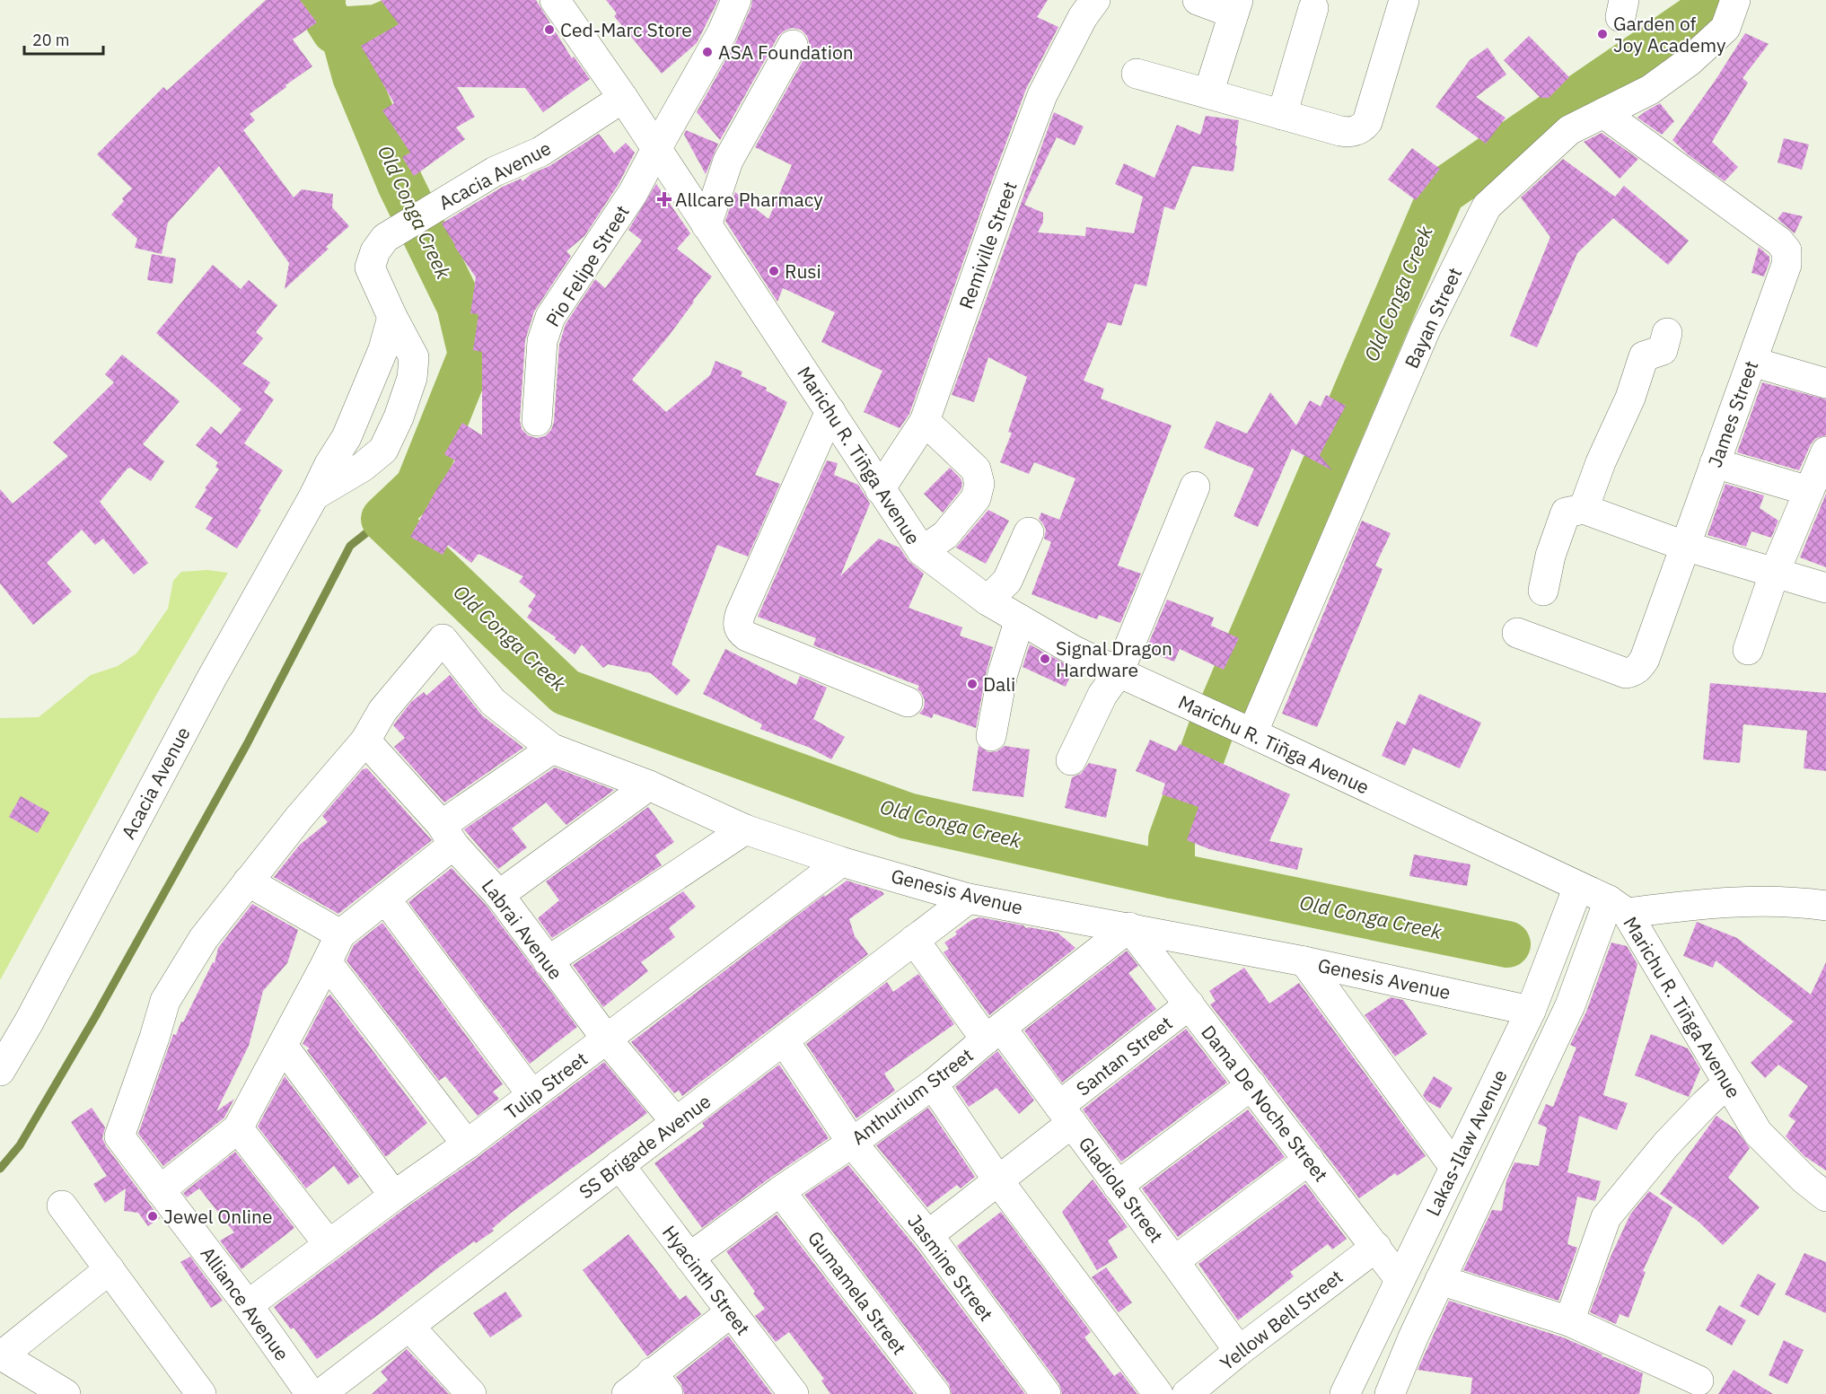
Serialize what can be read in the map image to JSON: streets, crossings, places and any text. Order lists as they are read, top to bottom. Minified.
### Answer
{"streets":{"street":["Acacia Avenue","Remiville Street","Pio Felipe Street","Bayan Street","James Street","Marichu R. Tiñga Avenue","Genesis Avenue","Labrai Avenue","Santan Street","Tulip Street","Anthurium Street","Dama De Noche Street","Lakas-Ilaw Avenue","SS Brigade Avenue","Gladiola Street","Jasmine Street","Hyacinth Street","Gumamela Street","Alliance Avenue","Yellow Bell Street"]},"crossings":[["Acacia Avenue","Marichu R. Tiñga Avenue"],["Remiville Street","Marichu R. Tiñga Avenue"],["Pio Felipe Street","Marichu R. Tiñga Avenue"],["Bayan Street","James Street"],["Bayan Street","Marichu R. Tiñga Avenue"],["Marichu R. Tiñga Avenue","Lakas-Ilaw Avenue"],["Genesis Avenue","Labrai Avenue"],["Genesis Avenue","Tulip Street"],["Genesis Avenue","Anthurium Street"],["Genesis Avenue","Dama De Noche Street"],["Genesis Avenue","Lakas-Ilaw Avenue"],["Genesis Avenue","SS Brigade Avenue"],["Labrai Avenue","Tulip Street"],["Labrai Avenue","SS Brigade Avenue"],["Santan Street","Dama De Noche Street"],["Santan Street","Gladiola Street"],["Santan Street","Jasmine Street"],["Tulip Street","Alliance Avenue"],["Anthurium Street","Dama De Noche Street"],["Anthurium Street","Gladiola Street"],["Anthurium Street","Jasmine Street"],["Anthurium Street","Hyacinth Street"],["Anthurium Street","Gumamela Street"],["Dama De Noche Street","Lakas-Ilaw Avenue"],["Dama De Noche Street","Yellow Bell Street"],["SS Brigade Avenue","Gladiola Street"],["SS Brigade Avenue","Jasmine Street"],["SS Brigade Avenue","Hyacinth Street"],["Gladiola Street","Yellow Bell Street"]],"water":["Old Conga Creek"],"places":{"other":["Ced-Marc Store","Garden of Joy Academy","ASA Foundation","Rusi","Signal Dragon Hardware","Dali","Jewel Online"],"health":["Allcare Pharmacy"]},"scale_bar":"20 m"}
